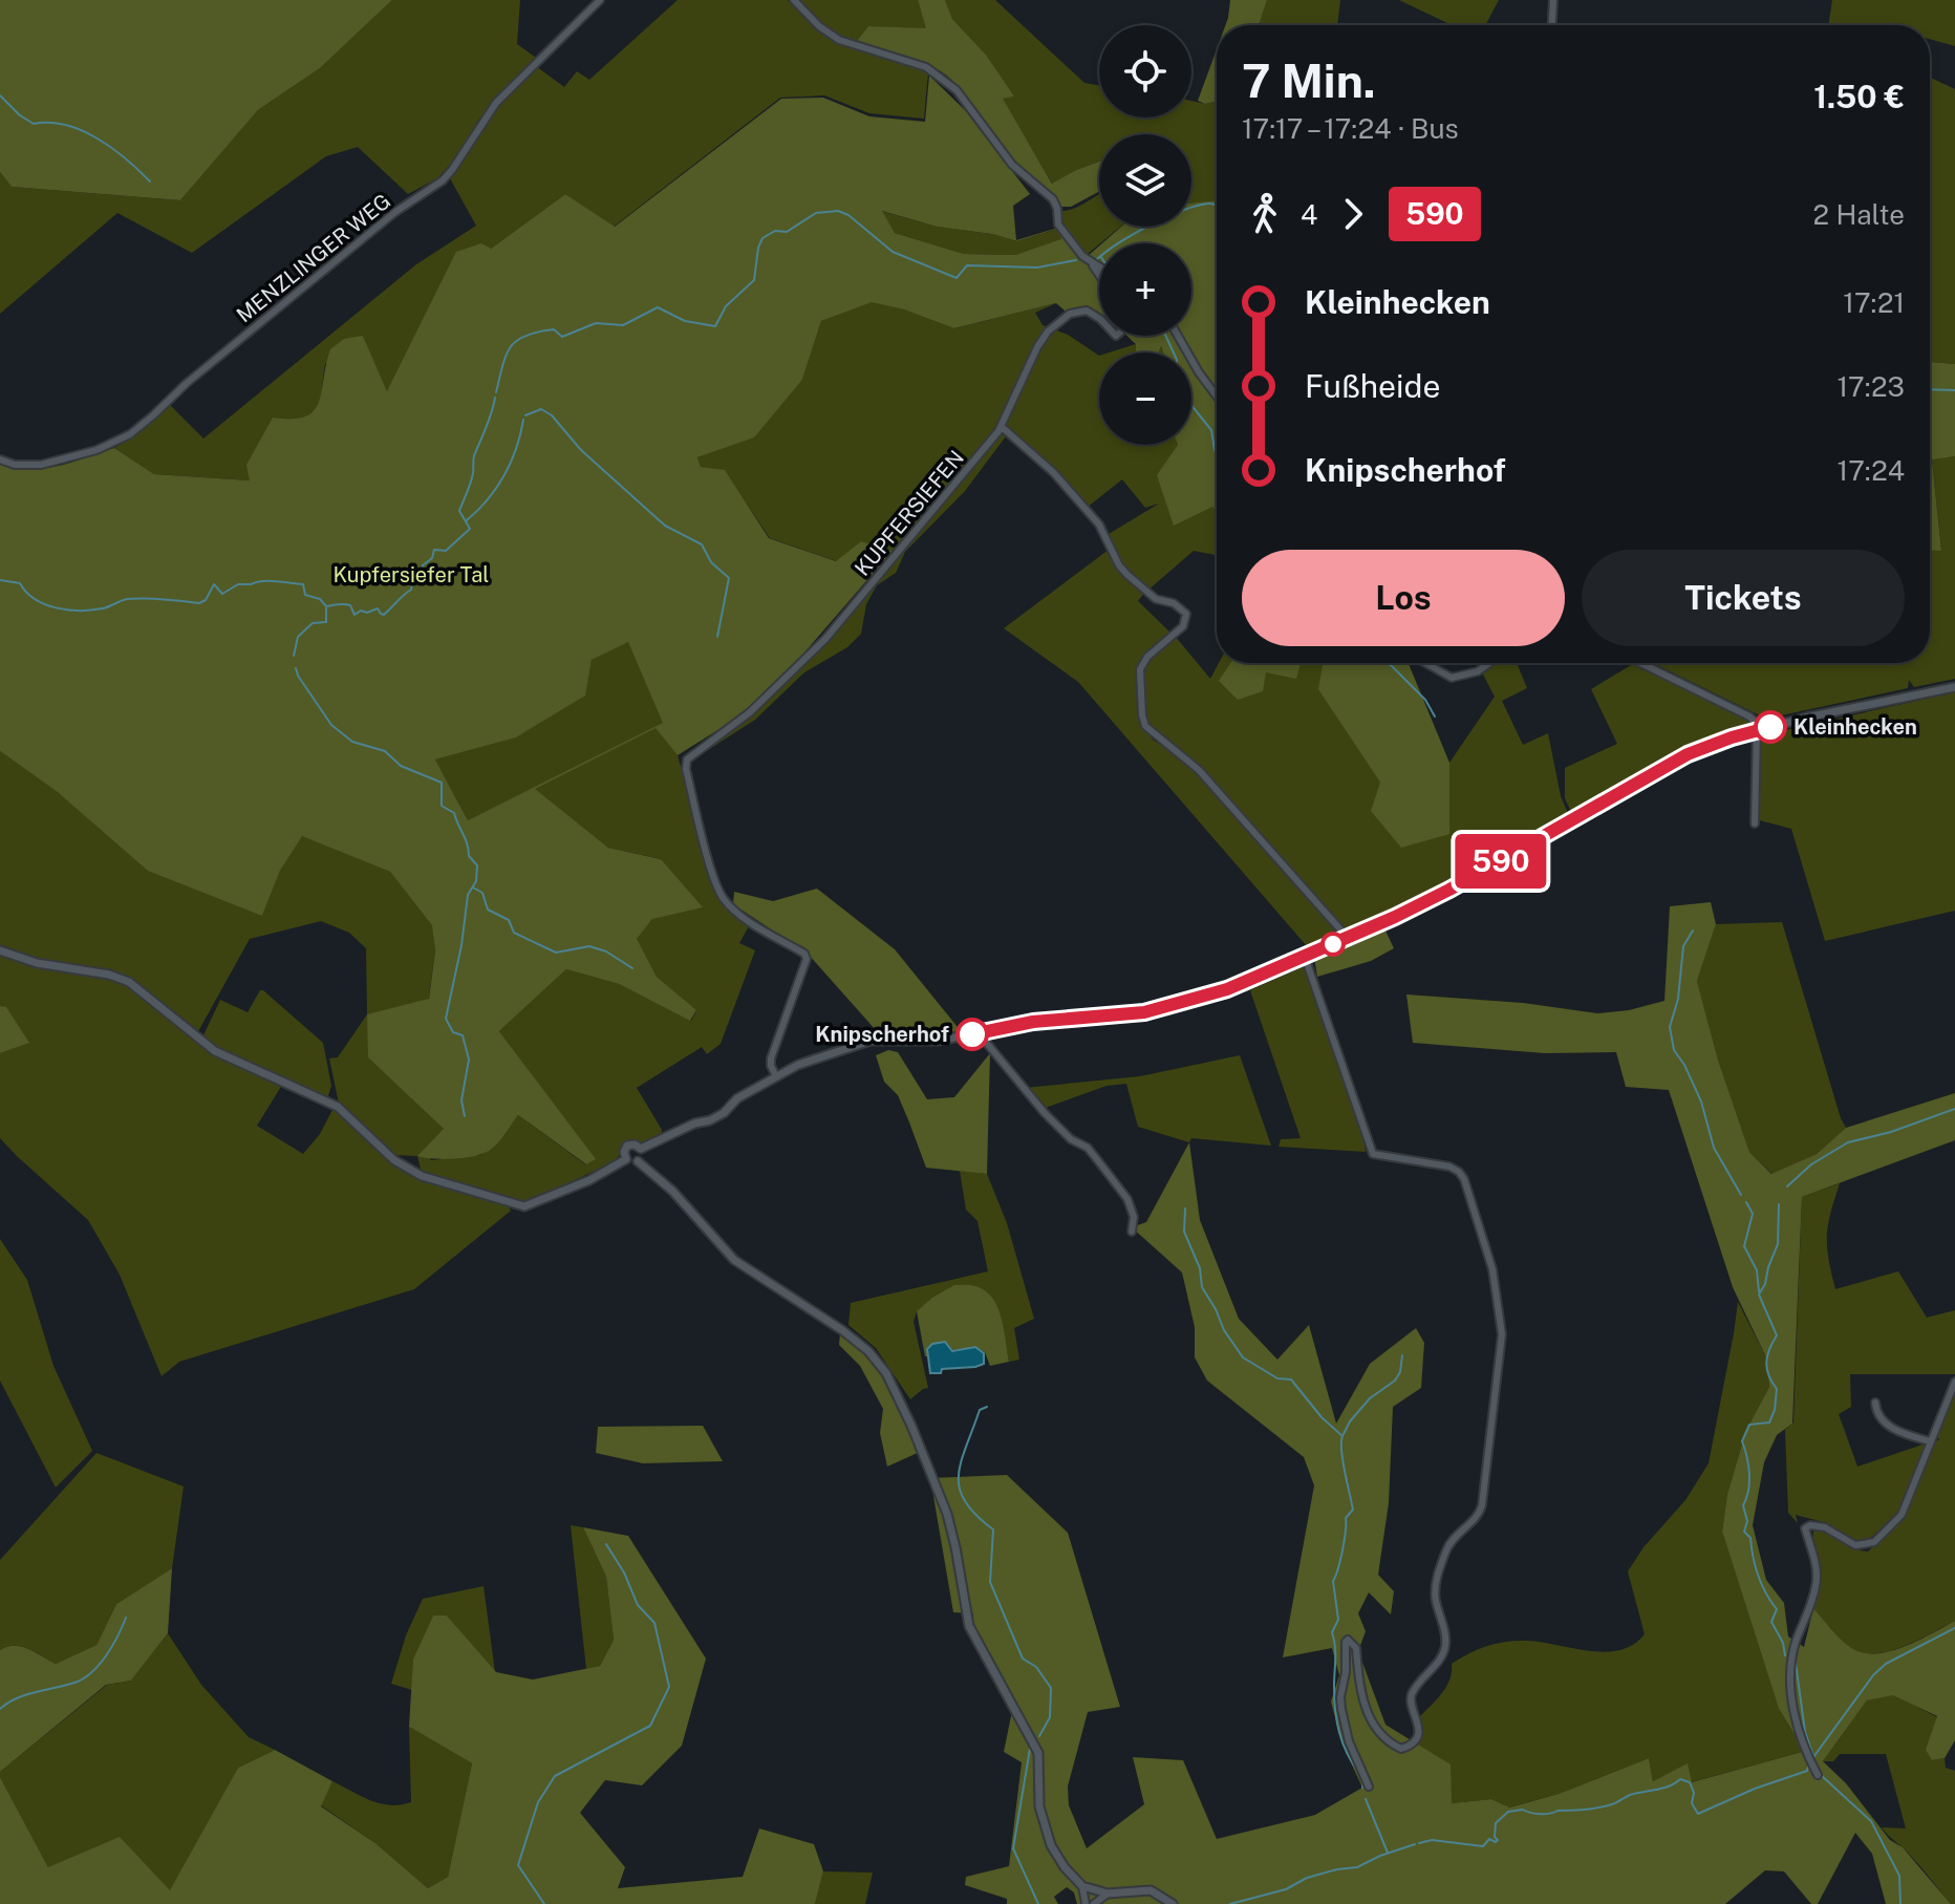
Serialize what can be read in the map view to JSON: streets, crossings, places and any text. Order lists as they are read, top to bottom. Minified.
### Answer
{"streets":{"street":["MENZLINGER WEG","KUPFERSIEFEN"]},"parks":["Kupfersiefer Tal"],"places":["Kleinhecken","Knipscherhof"],"lines":["bus line 590"],"page":{"on_map":"590","map_buttons":["+","−"],"heading":["7 Min.","17:17 – 17:24 · Bus","1.50 €"],"legs":["4","590","2 Halte"],"list":[{"name":"Kleinhecken","value":"17:21"},{"name":"Fußheide","value":"17:23"},{"name":"Knipscherhof","value":"17:24"}],"buttons":["Los","Tickets"]}}
